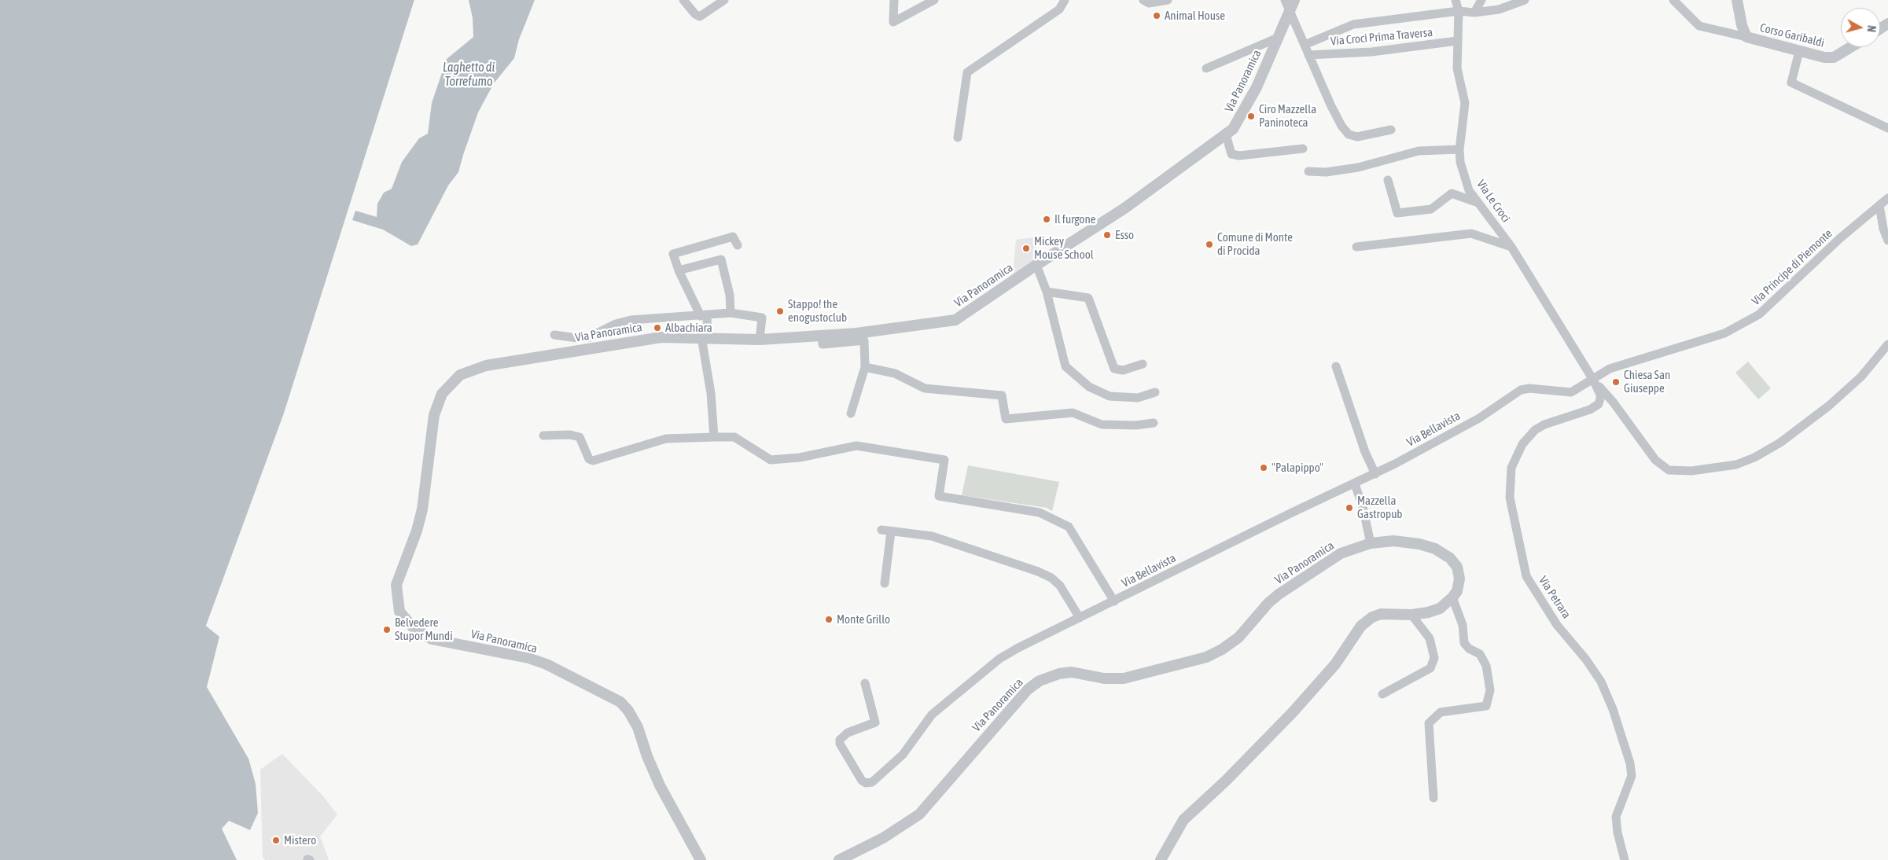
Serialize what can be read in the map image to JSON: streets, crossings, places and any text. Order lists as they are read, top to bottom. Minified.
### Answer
{"streets":{"street":["Corso Garibaldi","Via Croci Prima Traversa","Via Panoramica","Via Le Croci","Via Principe di Piemonte","Via Bellavista","Via Petrara"]},"crossings":[["Via Croci Prima Traversa","Via Le Croci"],["Via Le Croci","Via Principe di Piemonte"],["Via Le Croci","Via Bellavista"],["Via Le Croci","Via Petrara"],["Via Principe di Piemonte","Via Bellavista"],["Via Principe di Piemonte","Via Petrara"],["Via Bellavista","Via Petrara"]],"water":["Laghetto di Torrefumo"],"places":["Animal House","Ciro Mazzella Paninoteca","Il furgone","Esso","Comune di Monte di Procida","Mickey Mouse School","Stappo! the enogustoclub","Albachiara","Chiesa San Giuseppe","\"Palapippo\"","Mazzella Gastropub","Monte Grillo","Belvedere Stupor Mundi","Mistero"],"north":"right"}
